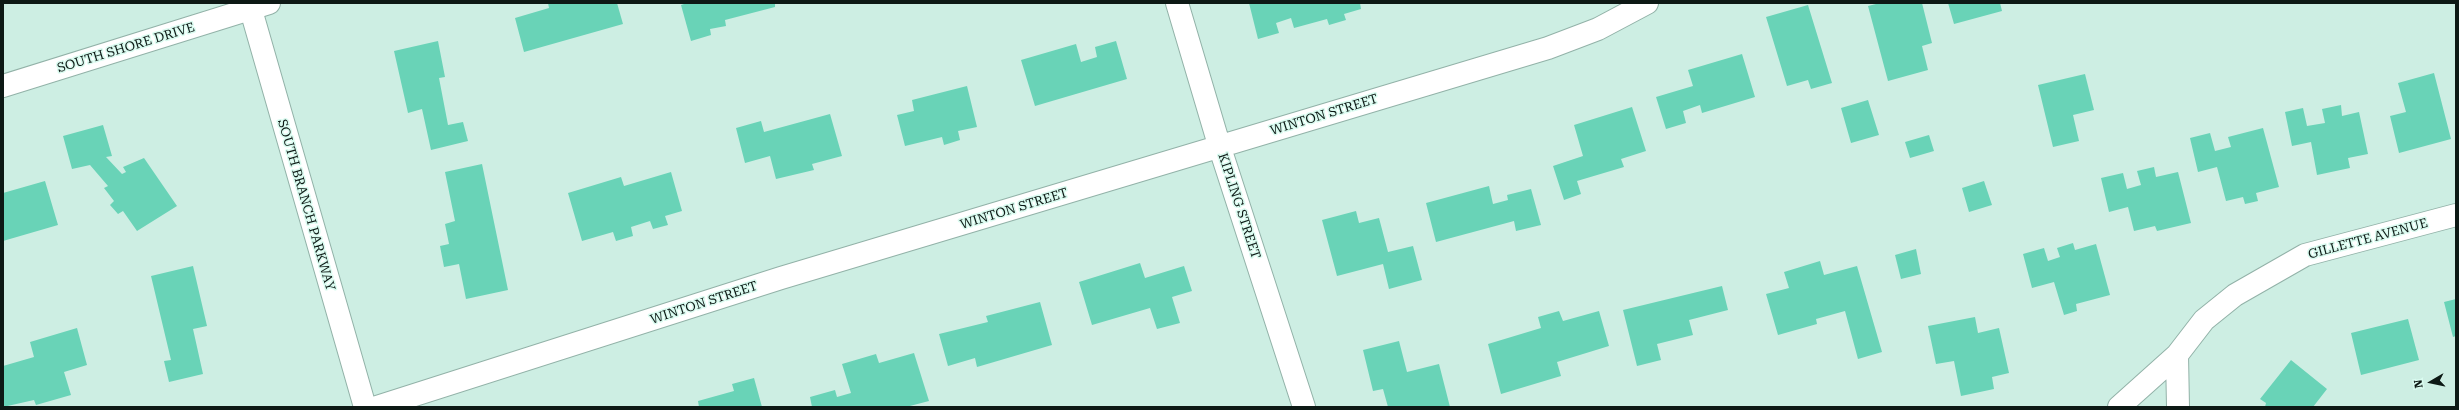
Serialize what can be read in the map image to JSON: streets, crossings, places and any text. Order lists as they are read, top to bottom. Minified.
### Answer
{"streets":{"street":["SOUTH SHORE DRIVE","WINTON STREET","SOUTH BRANCH PARKWAY","KIPLING STREET","GILLETTE AVENUE"]},"crossings":[["SOUTH SHORE DRIVE","SOUTH BRANCH PARKWAY"],["WINTON STREET","KIPLING STREET"]],"north":"left"}
